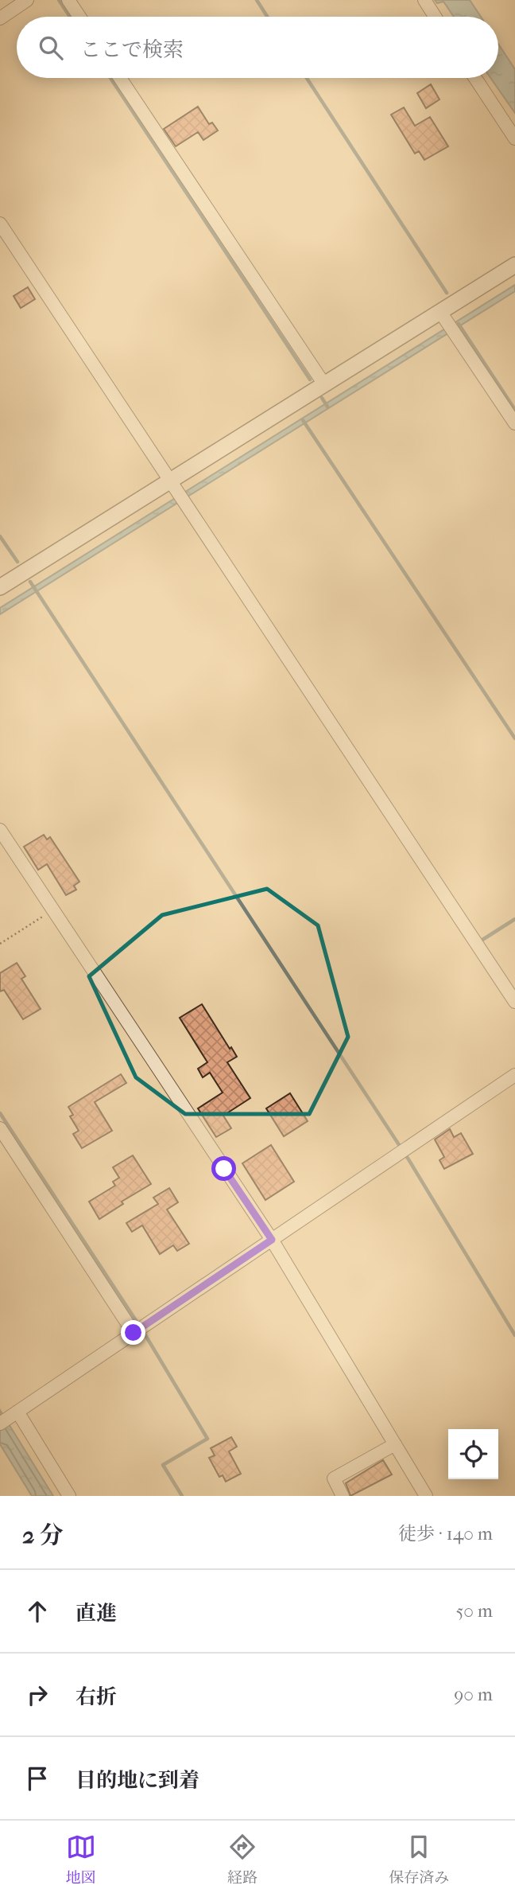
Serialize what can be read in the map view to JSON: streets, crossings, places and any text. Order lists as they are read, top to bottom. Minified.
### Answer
{"page":{"search":"ここで検索","heading":["2 分","徒歩 · 140 m"],"list":[["直進","50 m"],["右折","90 m"],"目的地に到着"],"nav":["地図","経路","保存済み"]}}
